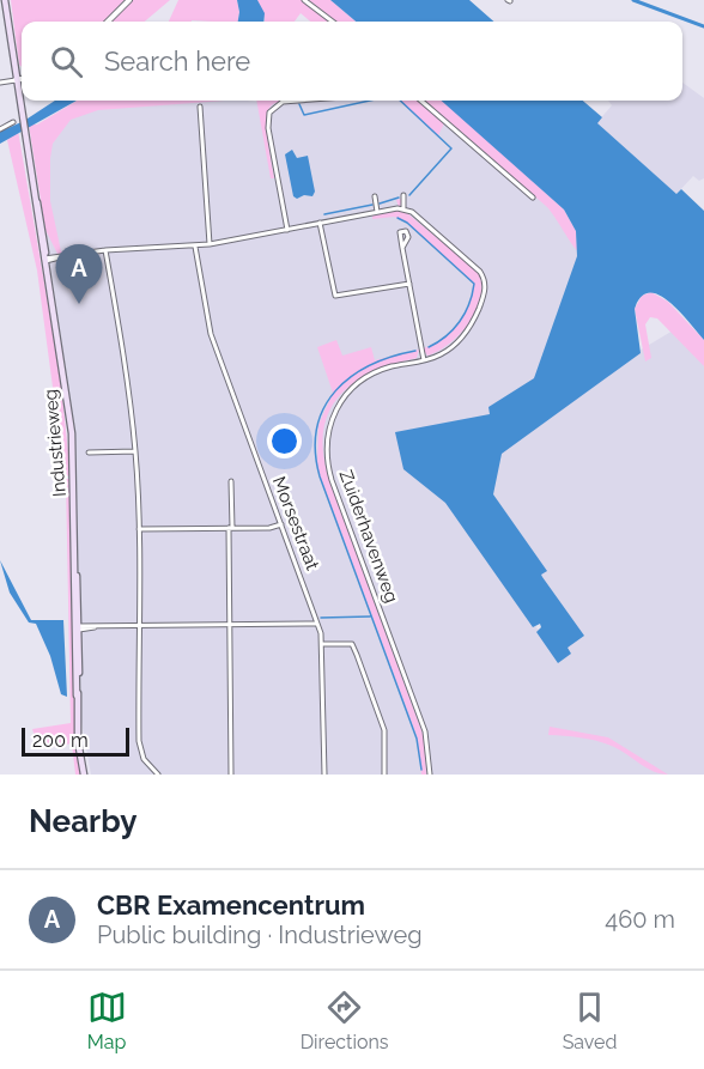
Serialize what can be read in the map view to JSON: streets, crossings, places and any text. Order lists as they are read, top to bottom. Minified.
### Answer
{"streets":{"main road":["Industrieweg"],"street":["Morsestraat","Zuiderhavenweg"]},"scale_bar":"200 m","page":{"search":"Search here","pins":"A","scale":"200 m","heading":"Nearby","list":[{"mark":"A","name":"CBR Examencentrum","note":"Public building · Industrieweg","value":"460 m"}],"nav":["Map","Directions","Saved"]}}
